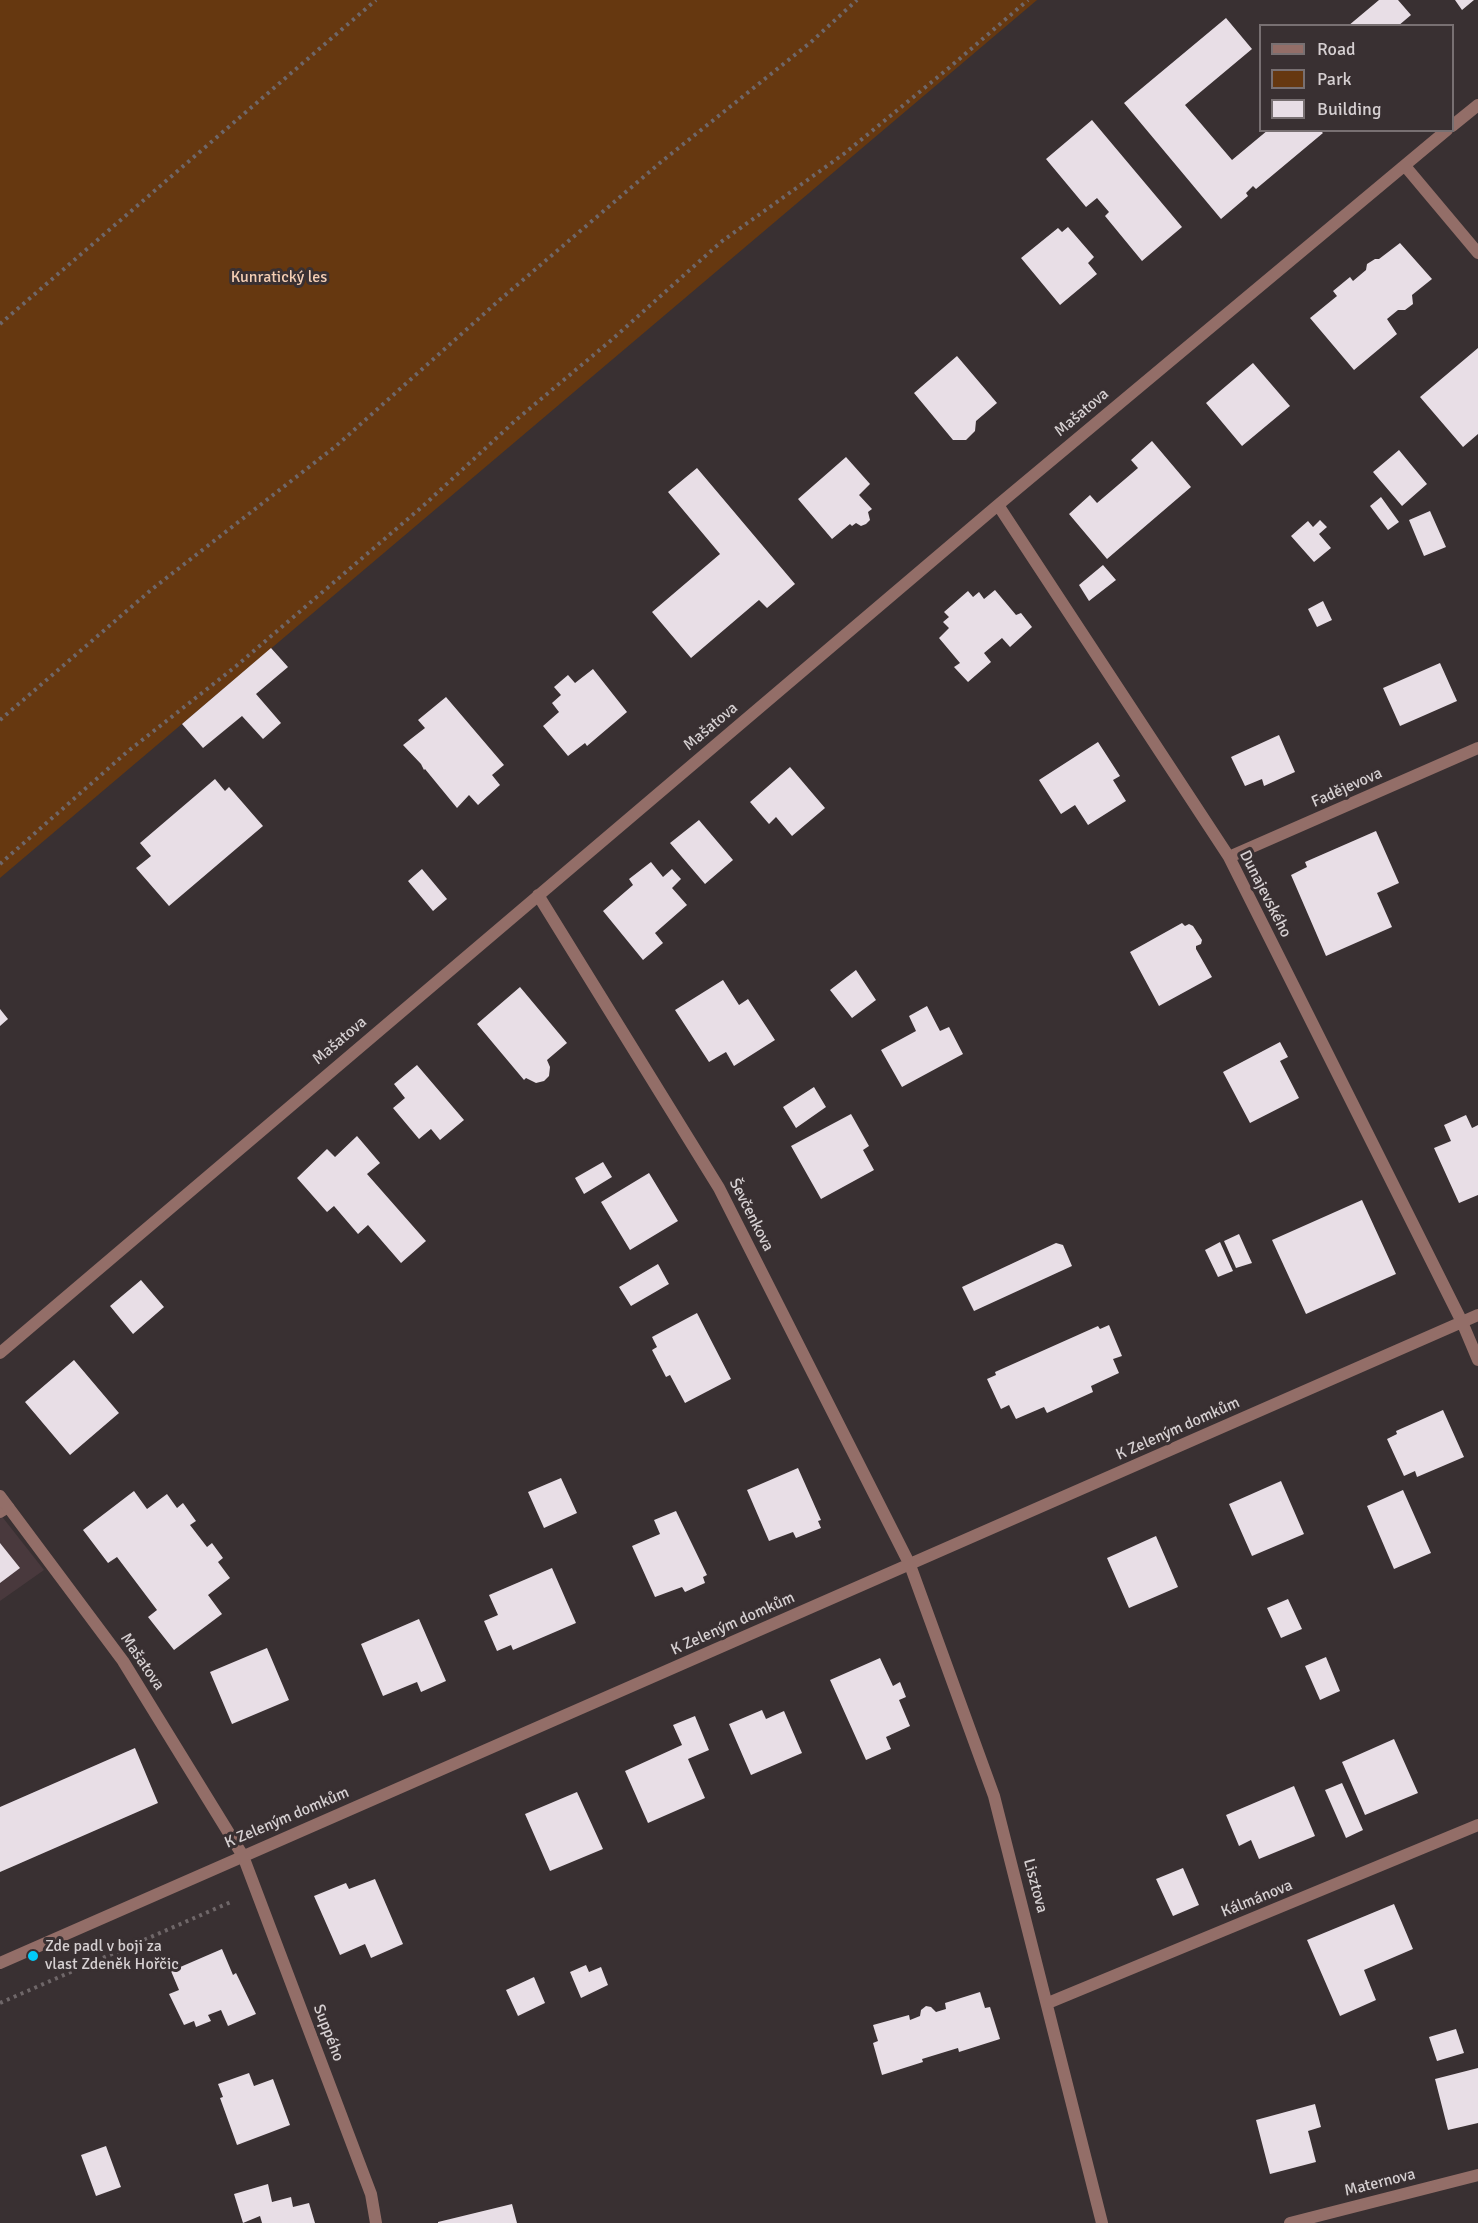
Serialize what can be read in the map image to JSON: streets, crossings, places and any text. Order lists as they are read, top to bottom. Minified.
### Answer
{"streets":{"street":["Mašatova","Fadějevova","Dunajevského","Ševčenkova","K Zeleným domkům","Lisztova","Kálmánova","Suppého","Maternova"]},"crossings":[["Mašatova","Dunajevského"],["Mašatova","Ševčenkova"],["Mašatova","K Zeleným domkům"],["Mašatova","Suppého"],["Fadějevova","Dunajevského"],["Dunajevského","K Zeleným domkům"],["Ševčenkova","K Zeleným domkům"],["Ševčenkova","Lisztova"],["K Zeleným domkům","Lisztova"],["K Zeleným domkům","Suppého"],["Lisztova","Kálmánova"]],"parks":["Kunratický les"],"places":["Zde padl v boji za vlast Zdeněk Hořčic"],"legend":["Road","Park","Building"]}
